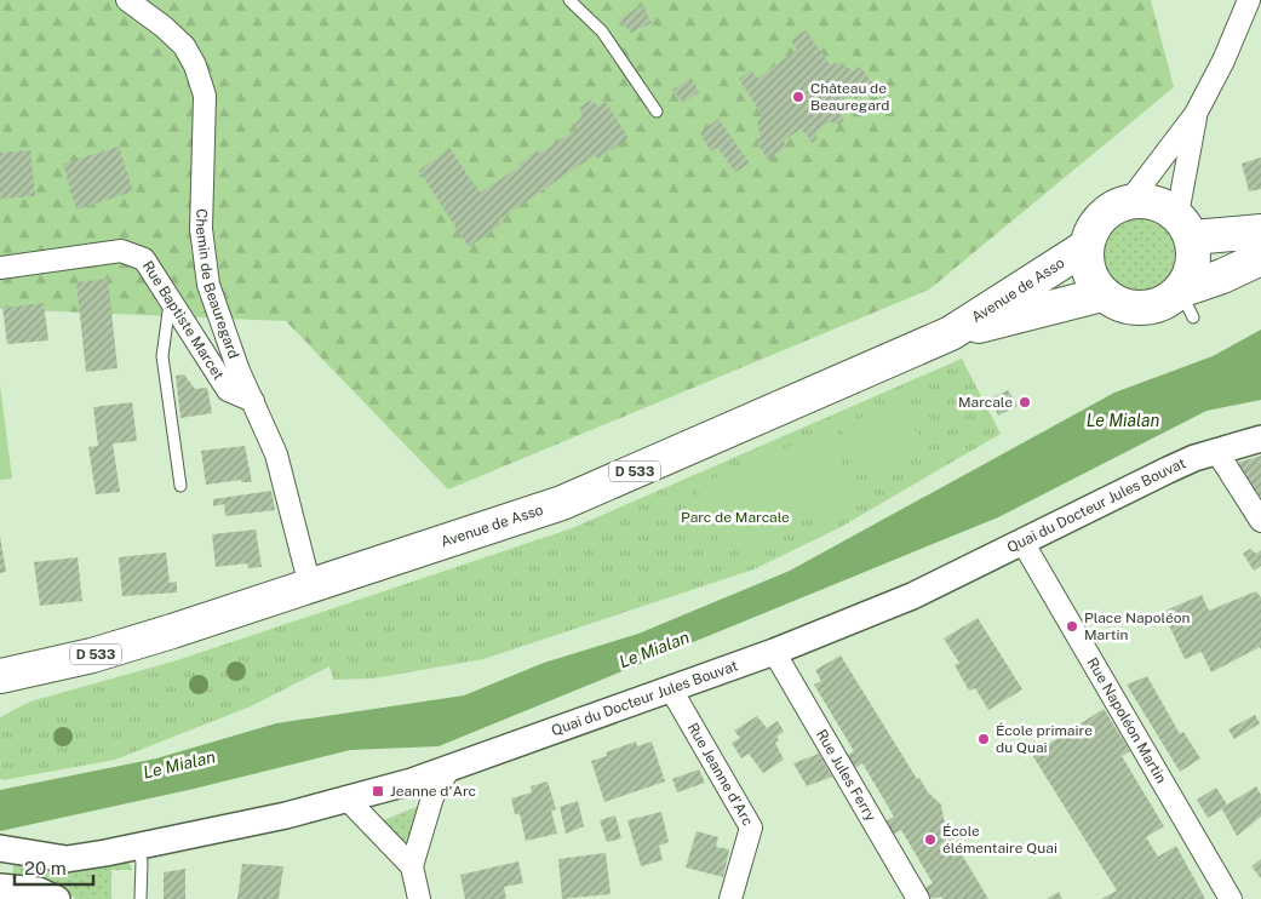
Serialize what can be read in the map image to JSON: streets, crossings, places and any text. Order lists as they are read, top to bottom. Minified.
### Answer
{"streets":{"main road":["Avenue de Asso","D 533"],"street":["Chemin de Beauregard","Rue Baptiste Marcet","Quai du Docteur Jules Bouvat","Rue Napoléon Martin","Rue Jeanne d'Arc","Rue Jules Ferry"]},"crossings":[["Chemin de Beauregard","Avenue de Asso"],["Chemin de Beauregard","Rue Baptiste Marcet"],["Quai du Docteur Jules Bouvat","Rue Napoléon Martin"],["Quai du Docteur Jules Bouvat","Rue Jeanne d'Arc"],["Quai du Docteur Jules Bouvat","Rue Jules Ferry"]],"water":["Le Mialan"],"parks":["Parc de Marcale"],"places":{"other":["Château de Beauregard","Marcale","Place Napoléon Martin","École primaire du Quai","École élémentaire Quai"],"transit":["Jeanne d'Arc"]},"scale_bar":"20 m"}
